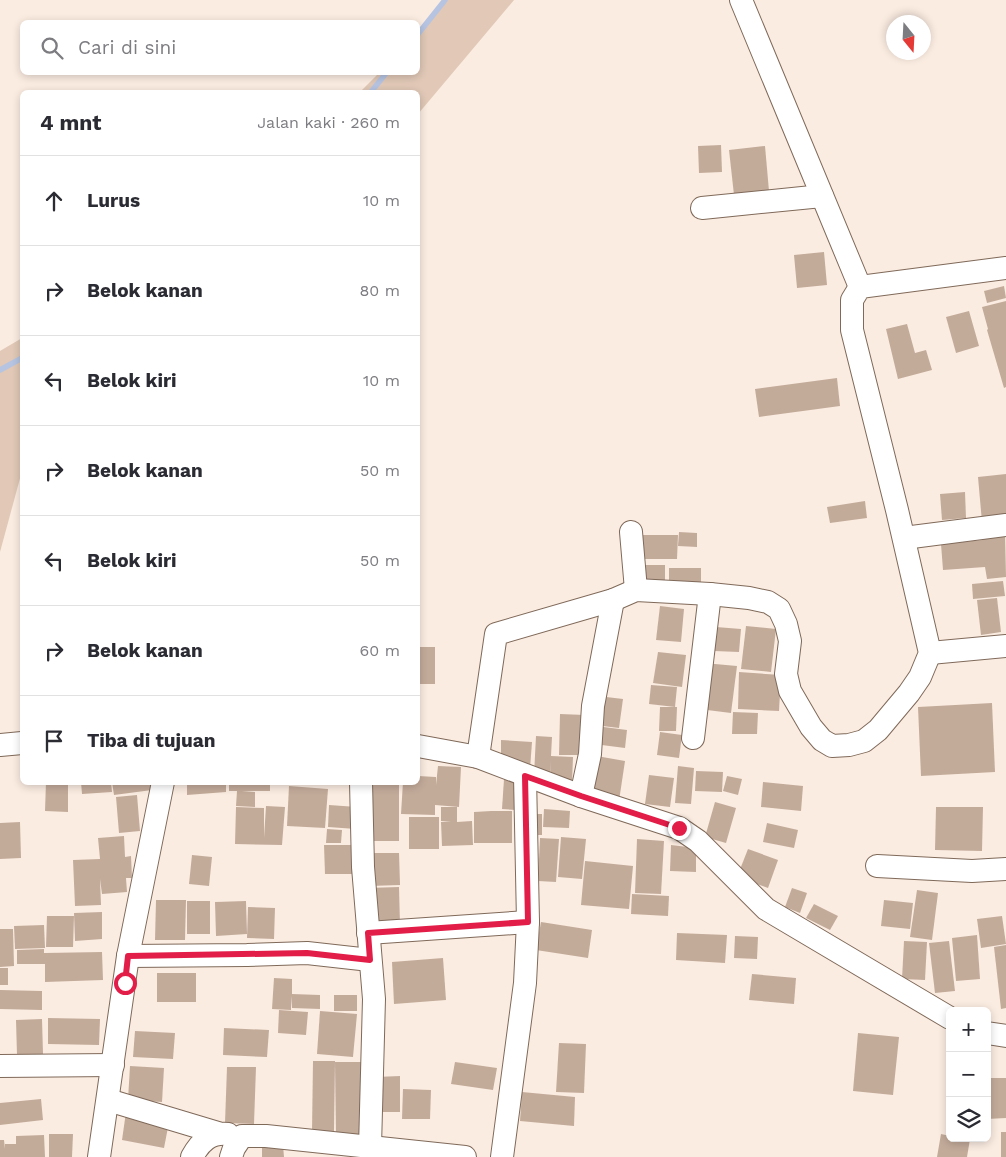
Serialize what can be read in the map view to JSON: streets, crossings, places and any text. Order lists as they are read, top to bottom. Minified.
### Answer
{"north":"bottom","page":{"search":"Cari di sini","heading":["4 mnt","Jalan kaki · 260 m"],"list":[["Lurus","10 m"],["Belok kanan","80 m"],["Belok kiri","10 m"],["Belok kanan","50 m"],["Belok kiri","50 m"],["Belok kanan","60 m"],"Tiba di tujuan"],"map_buttons":["+","−"]}}
